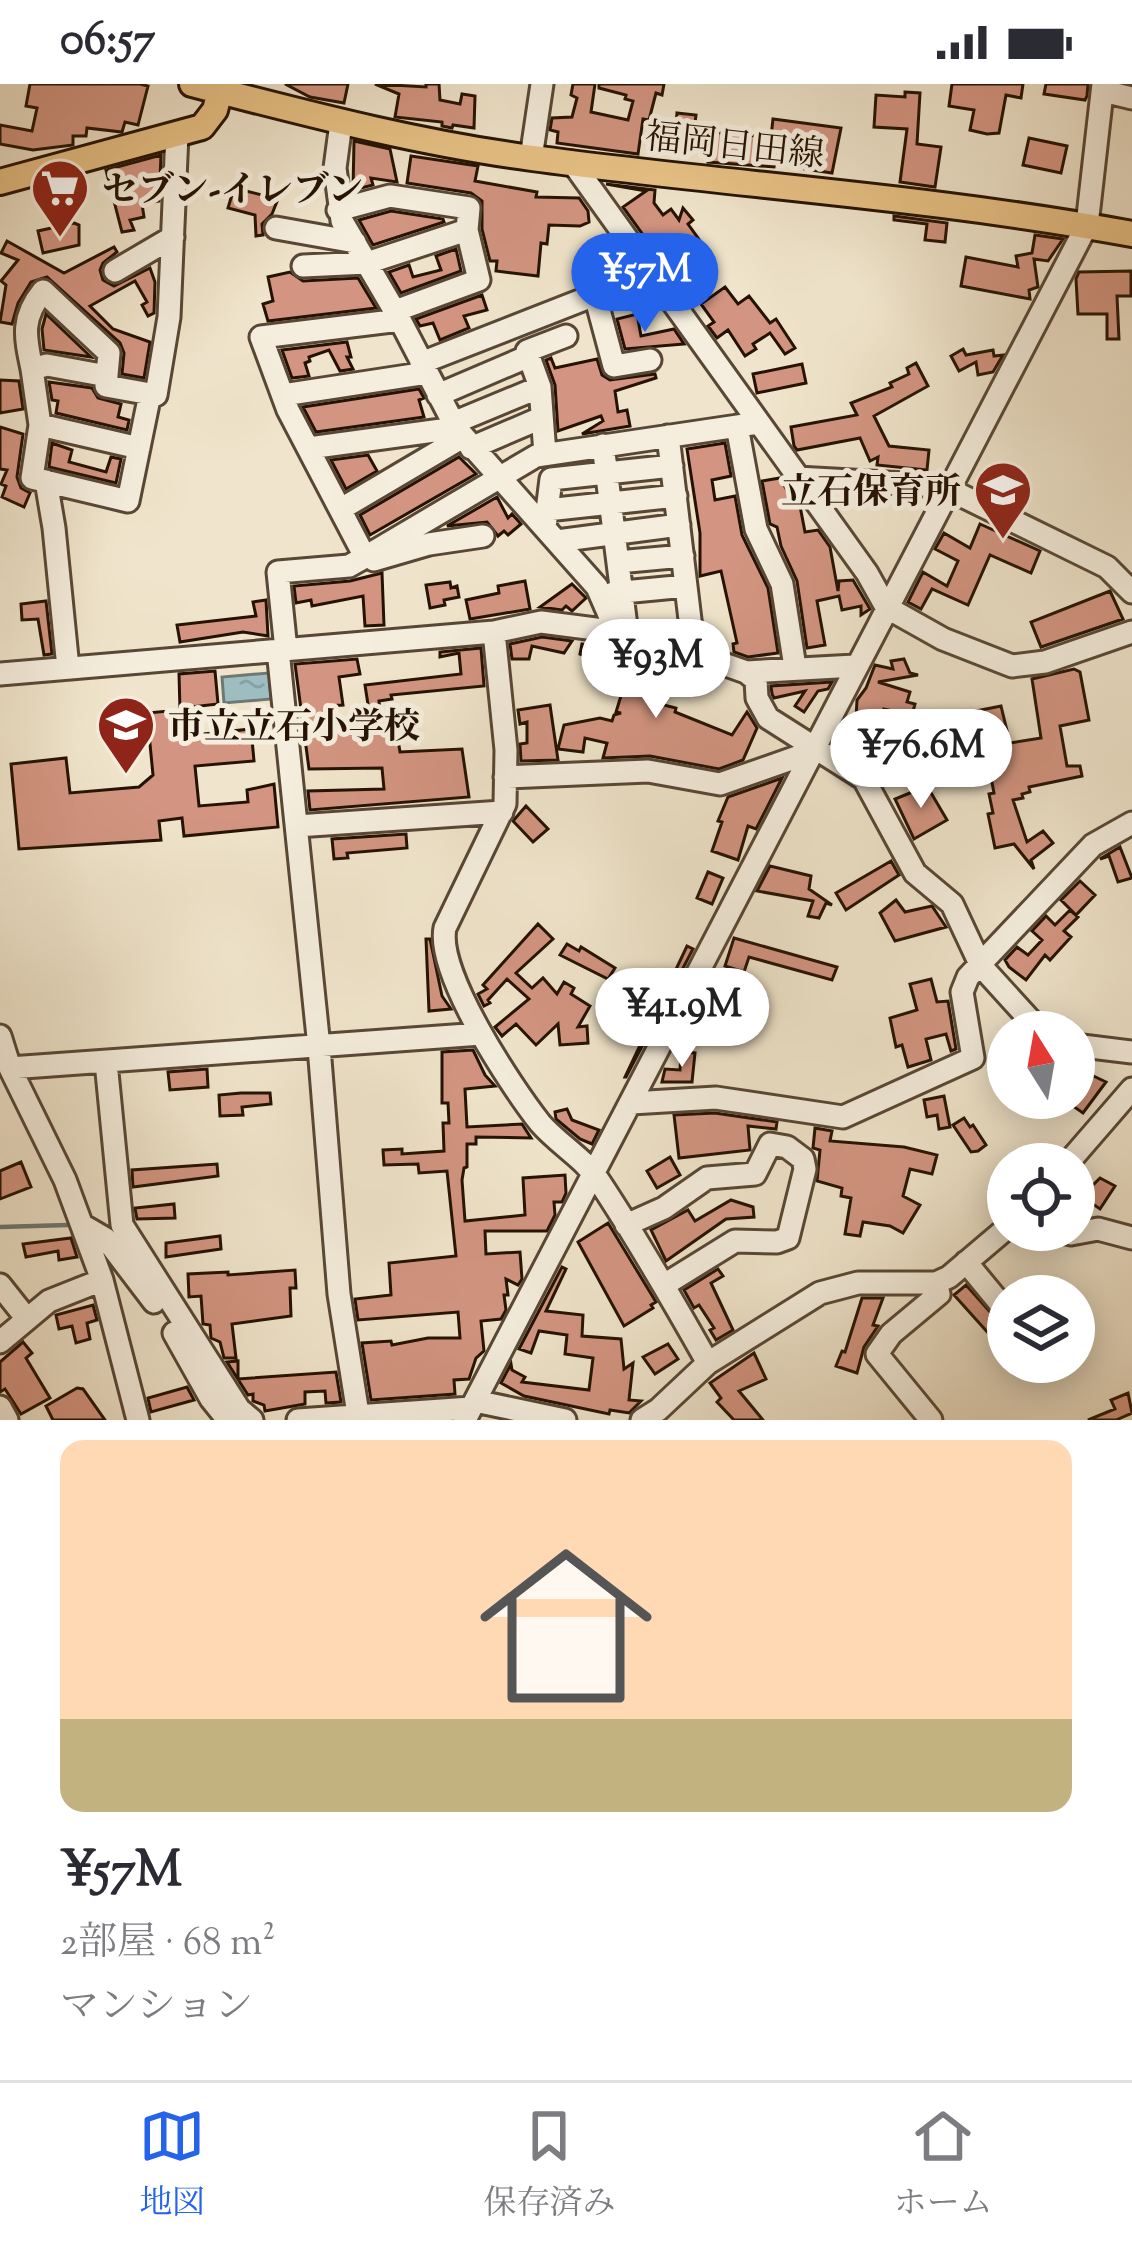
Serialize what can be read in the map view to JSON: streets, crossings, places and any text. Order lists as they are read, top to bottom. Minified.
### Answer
{"streets":{"main road":["福岡日田線"]},"places":{"supermarket":["セブン-イレブン"],"school or university":["立石保育所","市立立石小学校"]},"north":"top","page":{"status":"06:57","price":["¥57M","¥93M","¥76.6M","¥41.9M"],"list":[{"name":"¥57M","note":"2部屋 · 68 m² · マンション"}],"tabs":["地図","保存済み","ホーム"]}}
